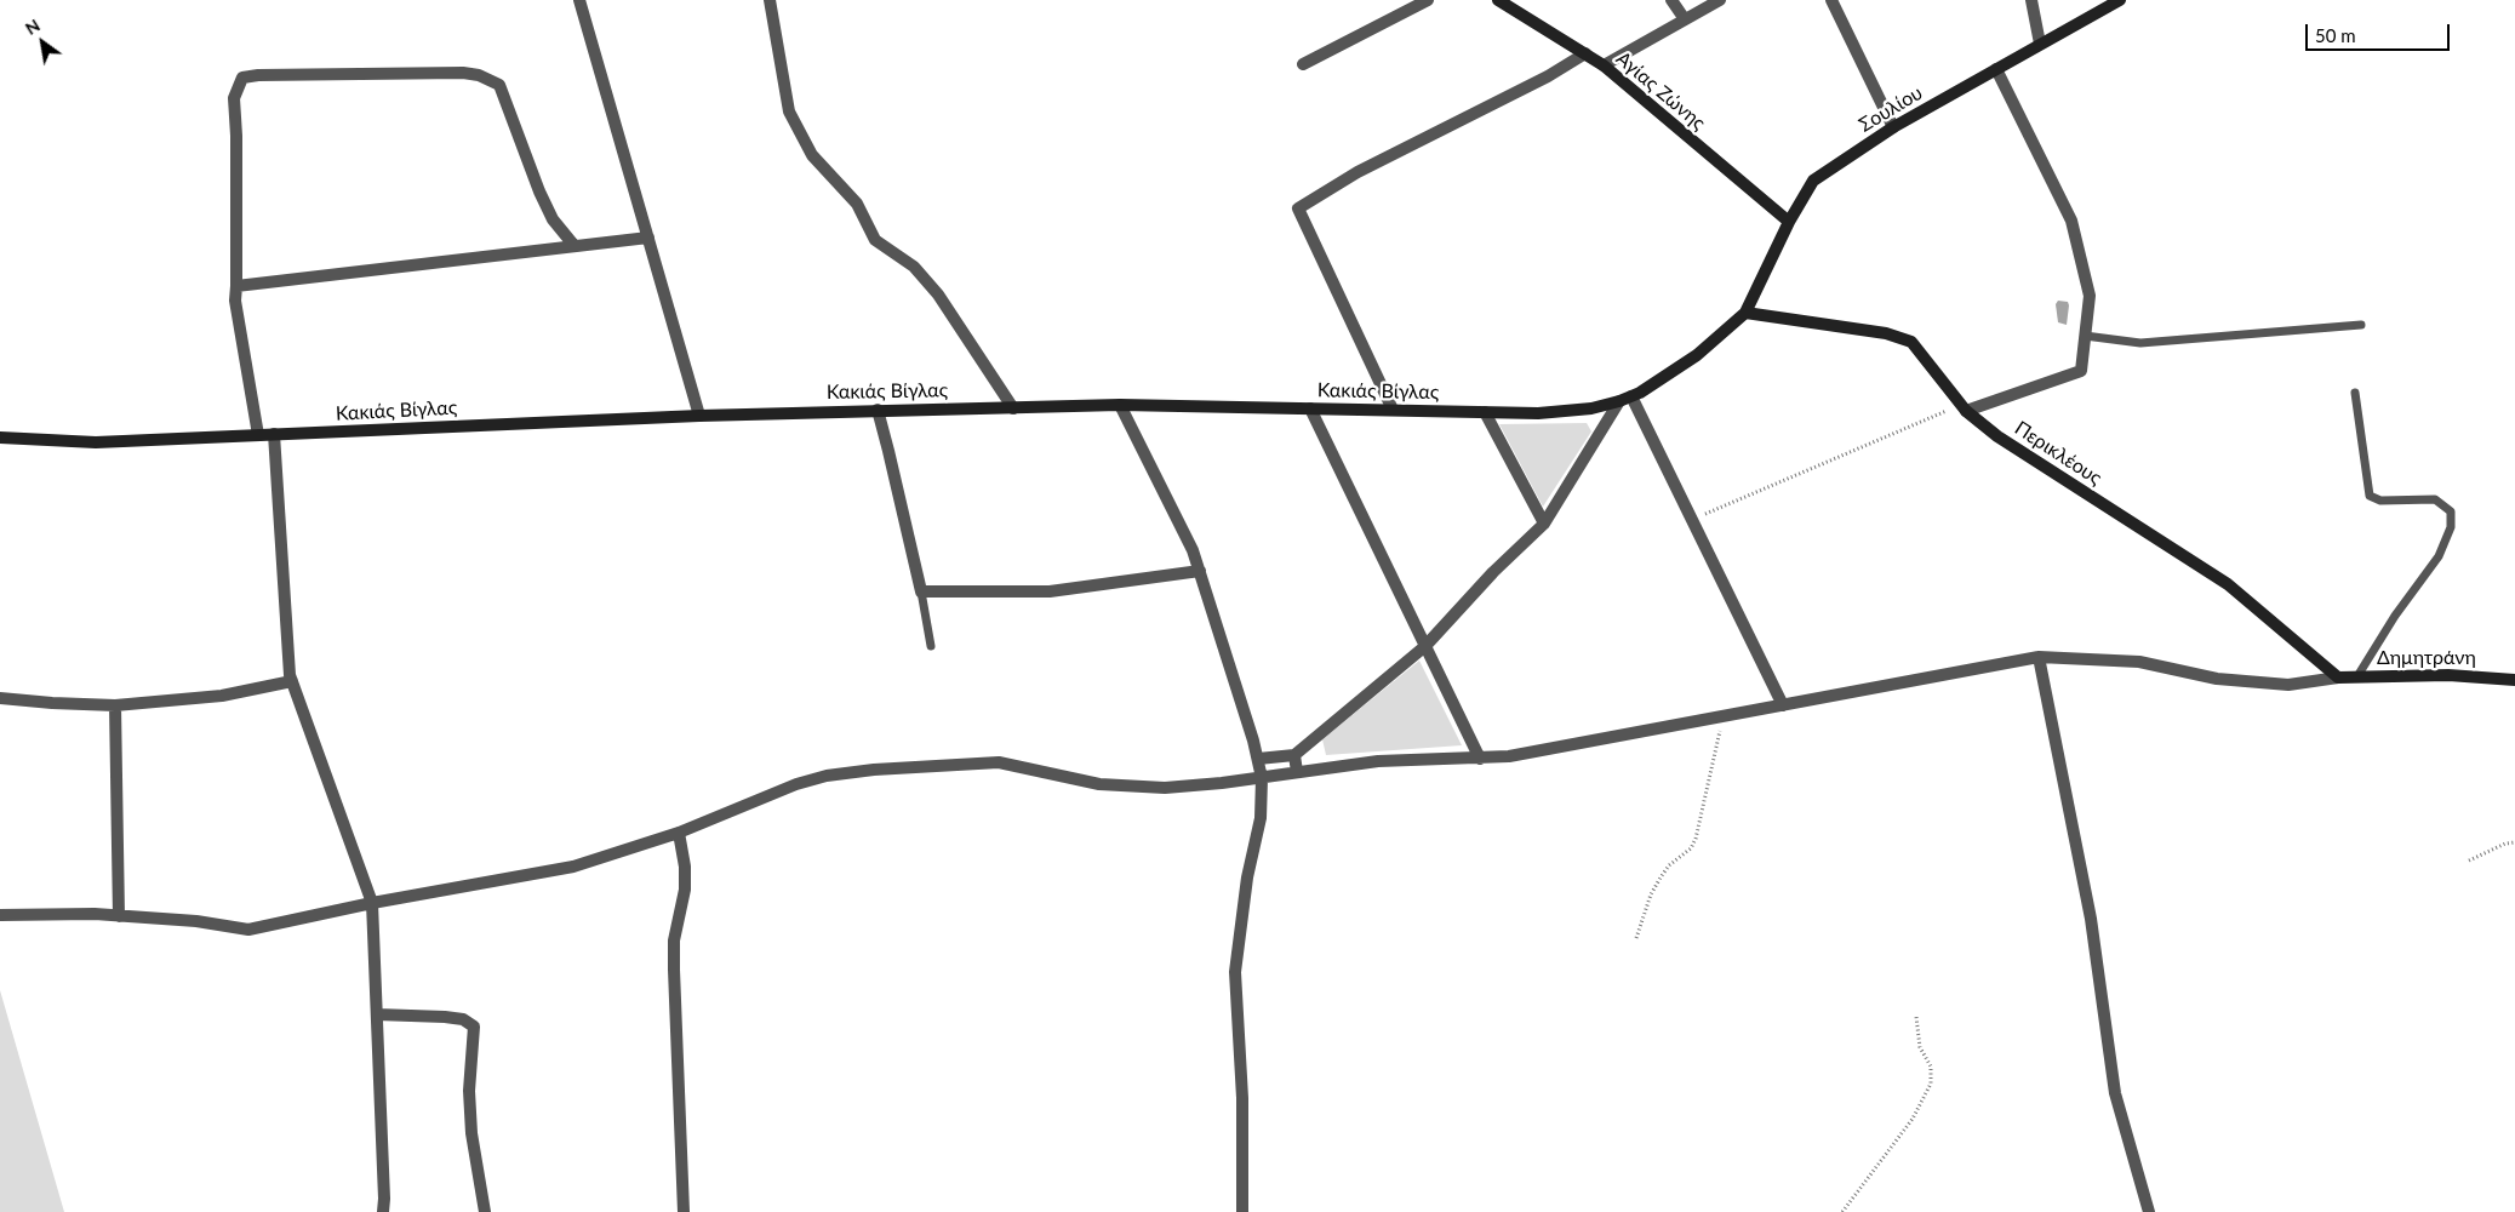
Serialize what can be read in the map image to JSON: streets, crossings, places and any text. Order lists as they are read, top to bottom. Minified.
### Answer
{"streets":{"street":["Αγίας Ζώνης","Σουλίου","Κακιάς Βίγλας","Περικλέους","Δημητράνη"]},"crossings":[["Αγίας Ζώνης","Σουλίου"],["Σουλίου","Κακιάς Βίγλας"],["Σουλίου","Περικλέους"],["Κακιάς Βίγλας","Περικλέους"],["Περικλέους","Δημητράνη"]],"scale_bar":"50 m","north":"top left"}
